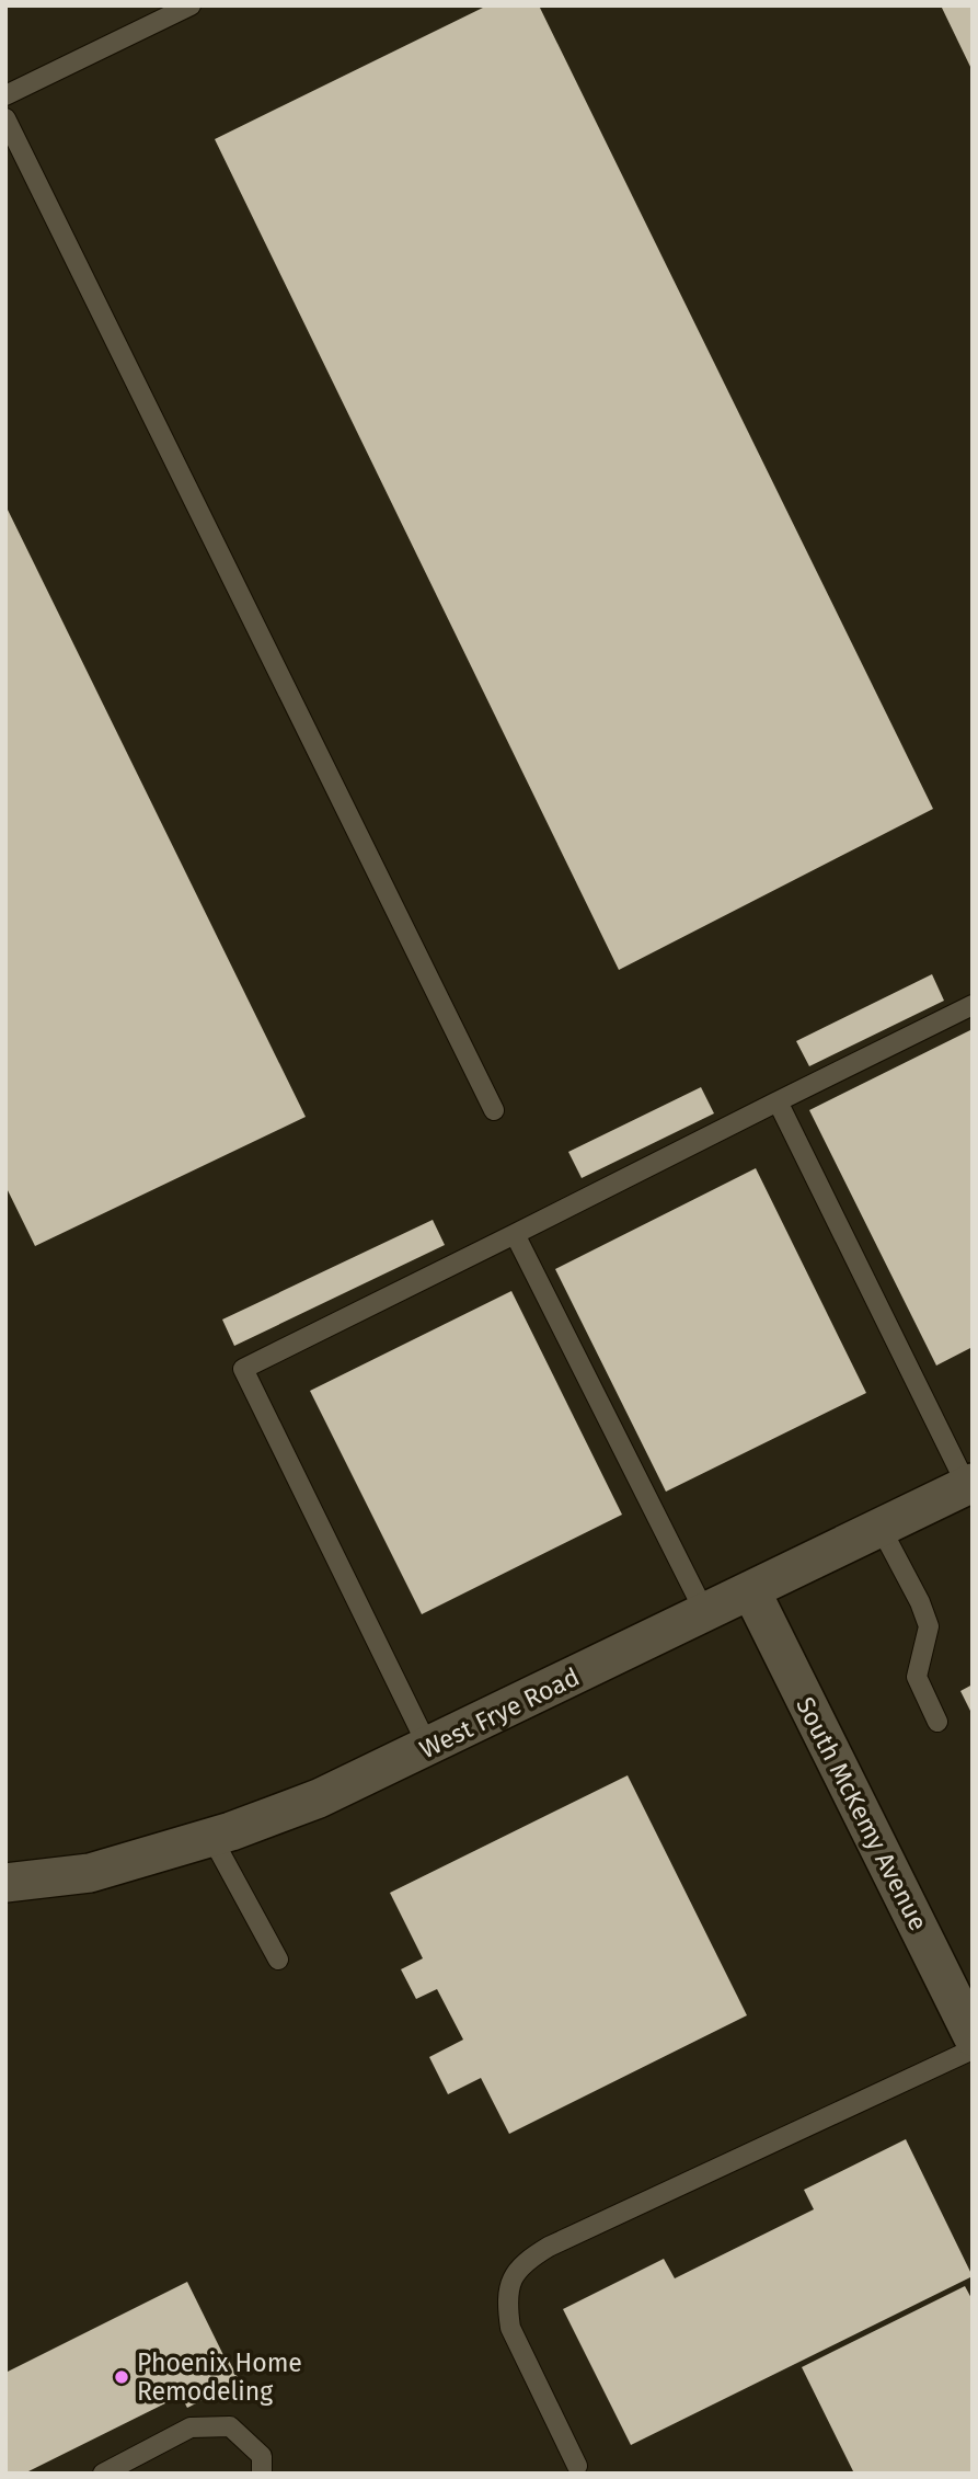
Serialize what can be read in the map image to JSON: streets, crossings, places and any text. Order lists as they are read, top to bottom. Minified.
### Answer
{"streets":{"street":["West Frye Road","South McKemy Avenue"]},"crossings":[["West Frye Road","South McKemy Avenue"]],"places":["Phoenix Home Remodeling"]}
